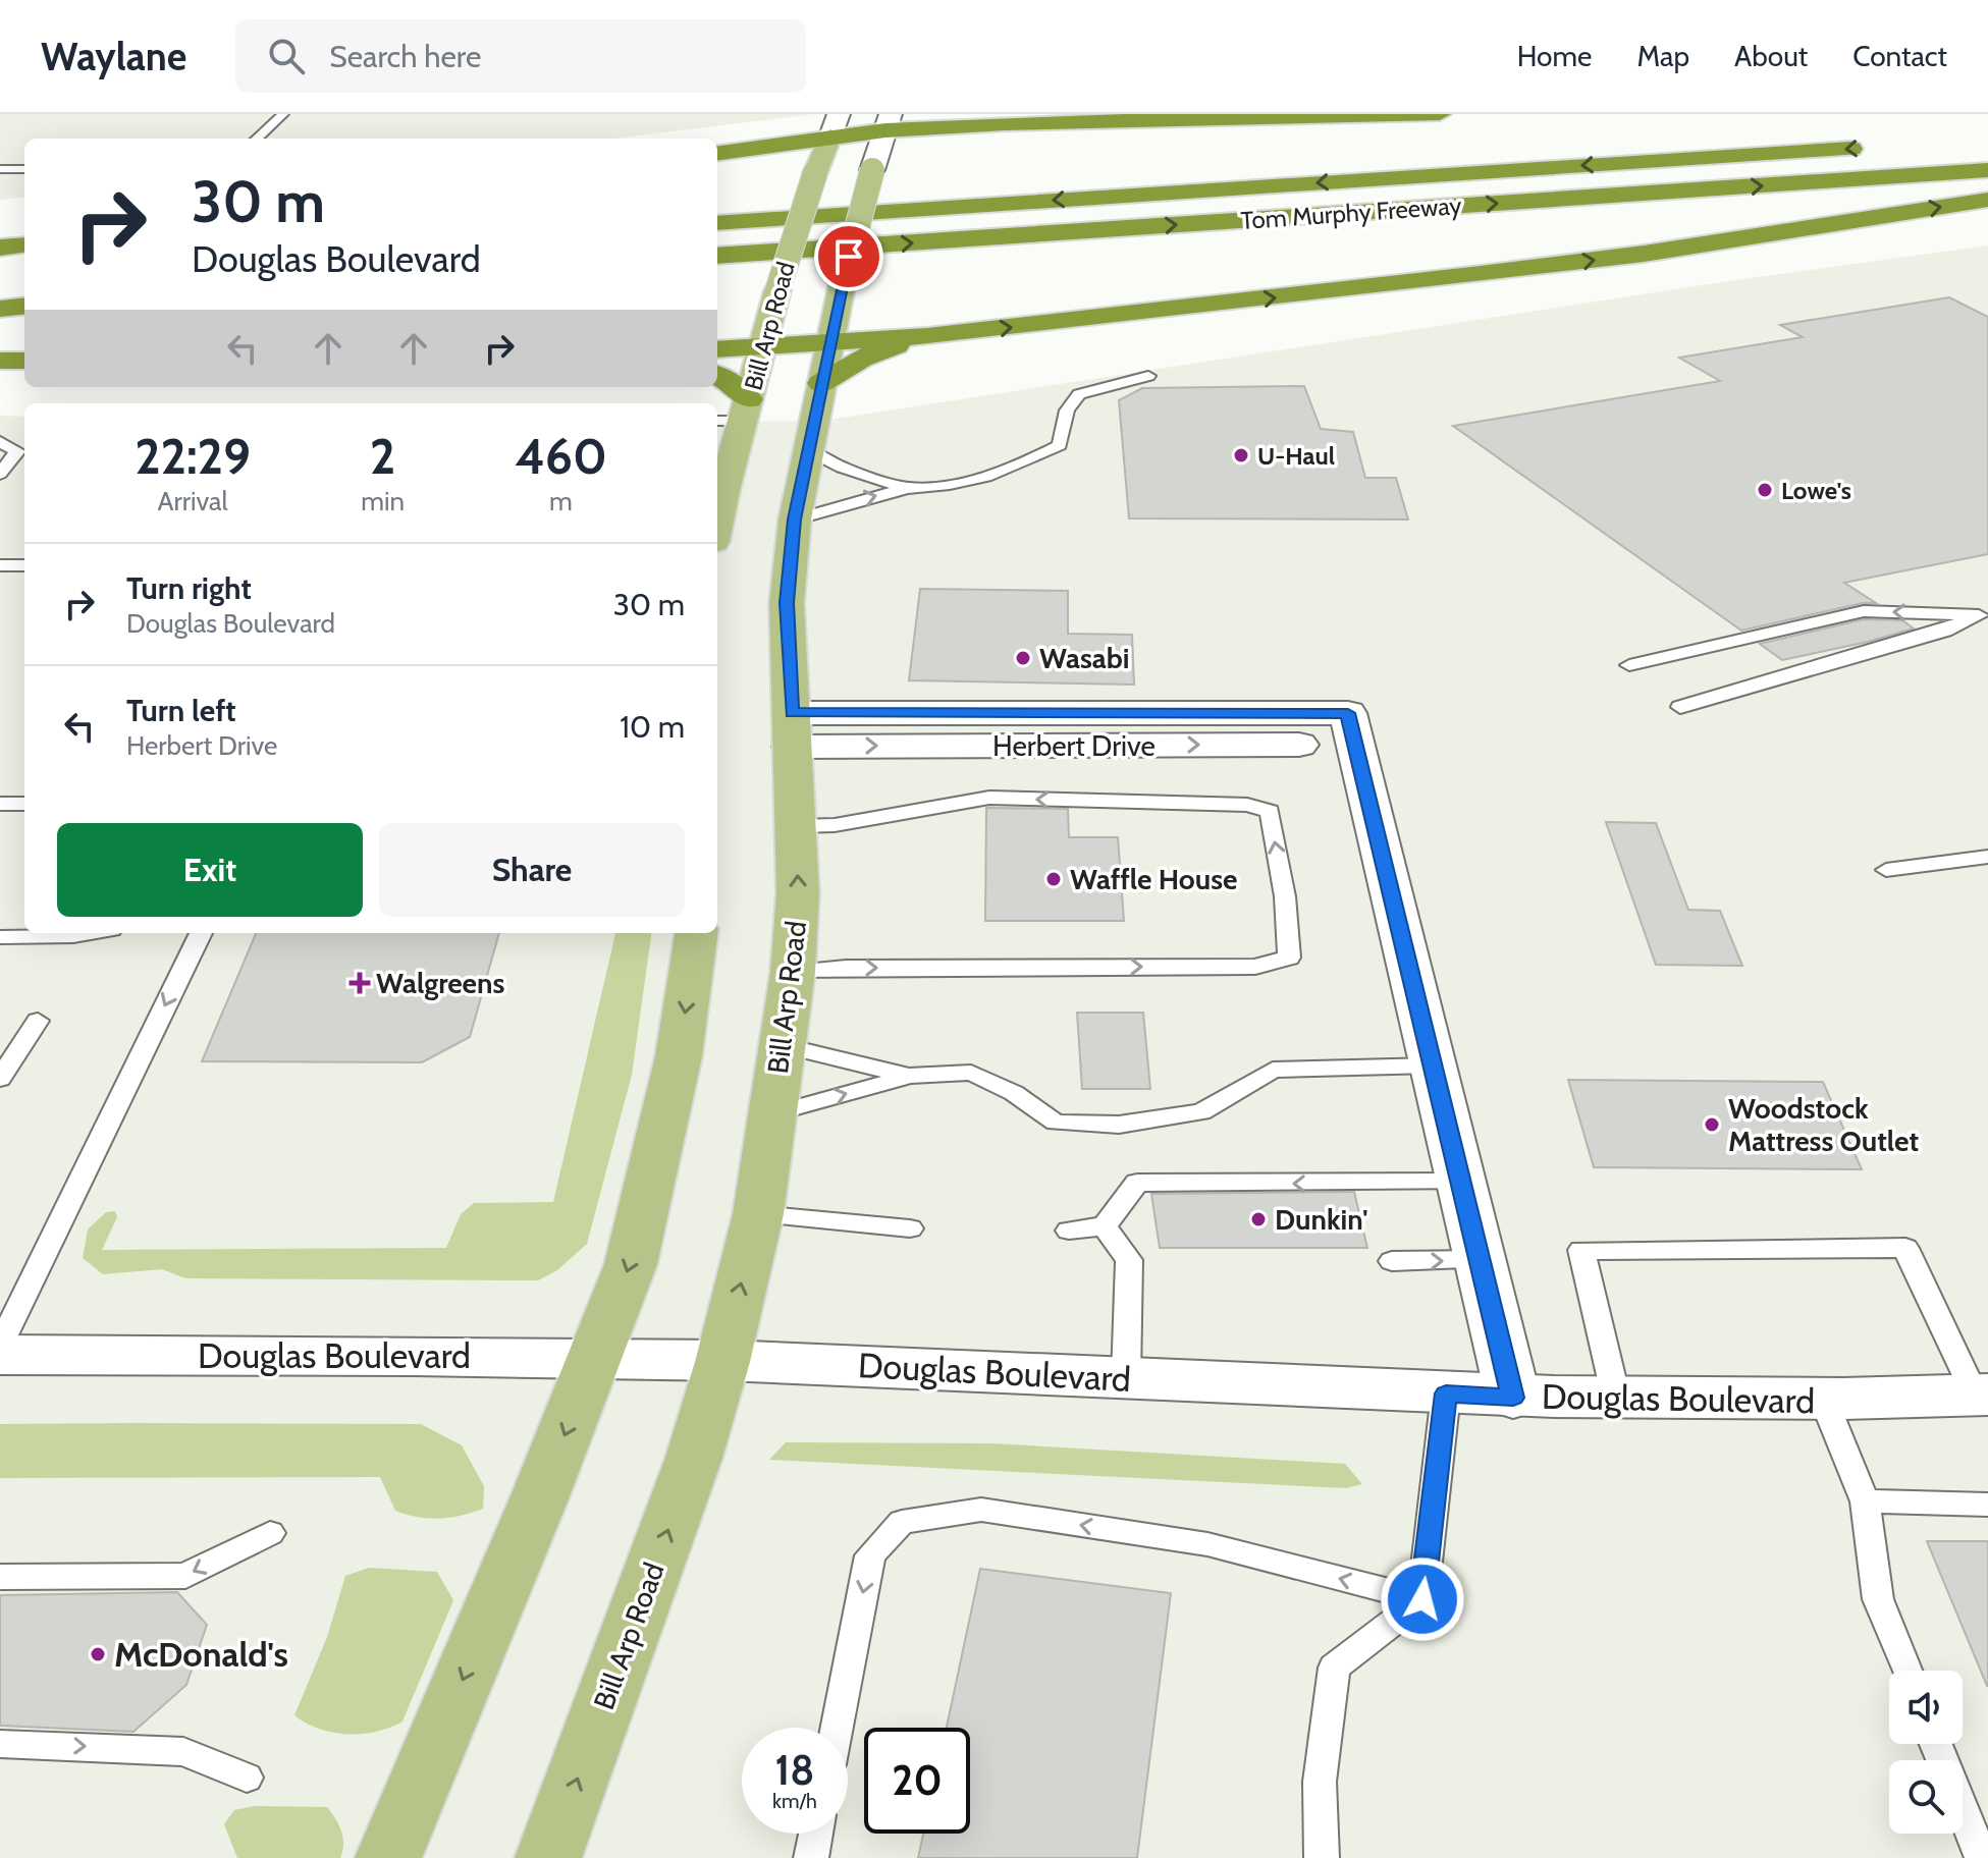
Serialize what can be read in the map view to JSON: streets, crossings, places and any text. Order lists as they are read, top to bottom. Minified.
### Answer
{"streets":{"highway":["Tom Murphy Freeway"],"main road":["Bill Arp Road","Herbert Drive","Douglas Boulevard"]},"crossings":[["Bill Arp Road","Herbert Drive"],["Bill Arp Road","Douglas Boulevard"],["Herbert Drive","Douglas Boulevard"]],"places":{"other":["U-Haul","Lowe's","Wasabi","Waffle House","Woodstock Mattress Outlet","Dunkin'","McDonald's"],"health":["Walgreens"]},"page":{"header":"Waylane","search":"Search here","nav":["Home","Map","About","Contact"],"turn":["30 m","Douglas Boulevard"],"eta":["22:29","Arrival","2","min","460","m"],"list":[{"name":"Turn right","note":"Douglas Boulevard","value":"30 m"},{"name":"Turn left","note":"Herbert Drive","value":"10 m"}],"buttons":["Exit","Share"],"speed":"18 km/h","limit":"20"}}
